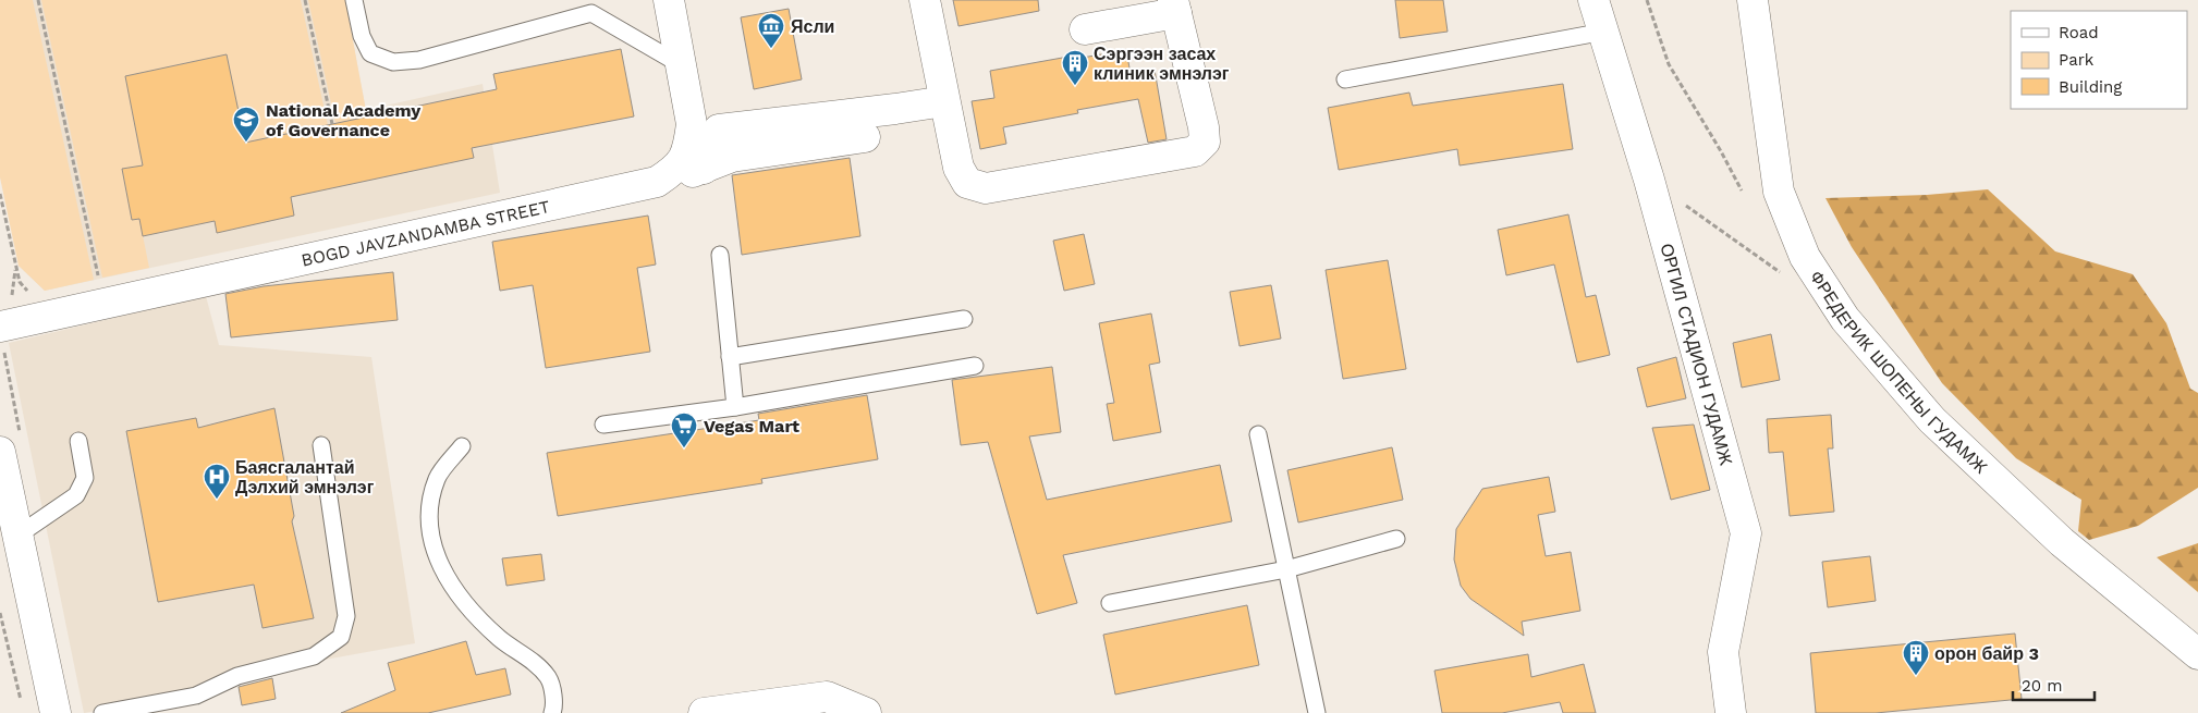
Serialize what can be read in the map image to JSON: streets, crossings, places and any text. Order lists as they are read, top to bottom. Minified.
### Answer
{"streets":{"street":["BOGD JAVZANDAMBA STREET","ОРГИЛ СТАДИОН ГУДАМЖ","ФРЕДЕРИК ШОПЕНЫ ГУДАМЖ"]},"places":{"museum":["Ясли"],"building":["Сэргээн засах клиник эмнэлэг","орон байр 3"],"school or university":["National Academy of Governance"],"supermarket":["Vegas Mart"],"hospital":["Баясгалантай Дэлхий эмнэлэг"]},"legend":["Road","Park","Building"],"scale_bar":"20 m"}
